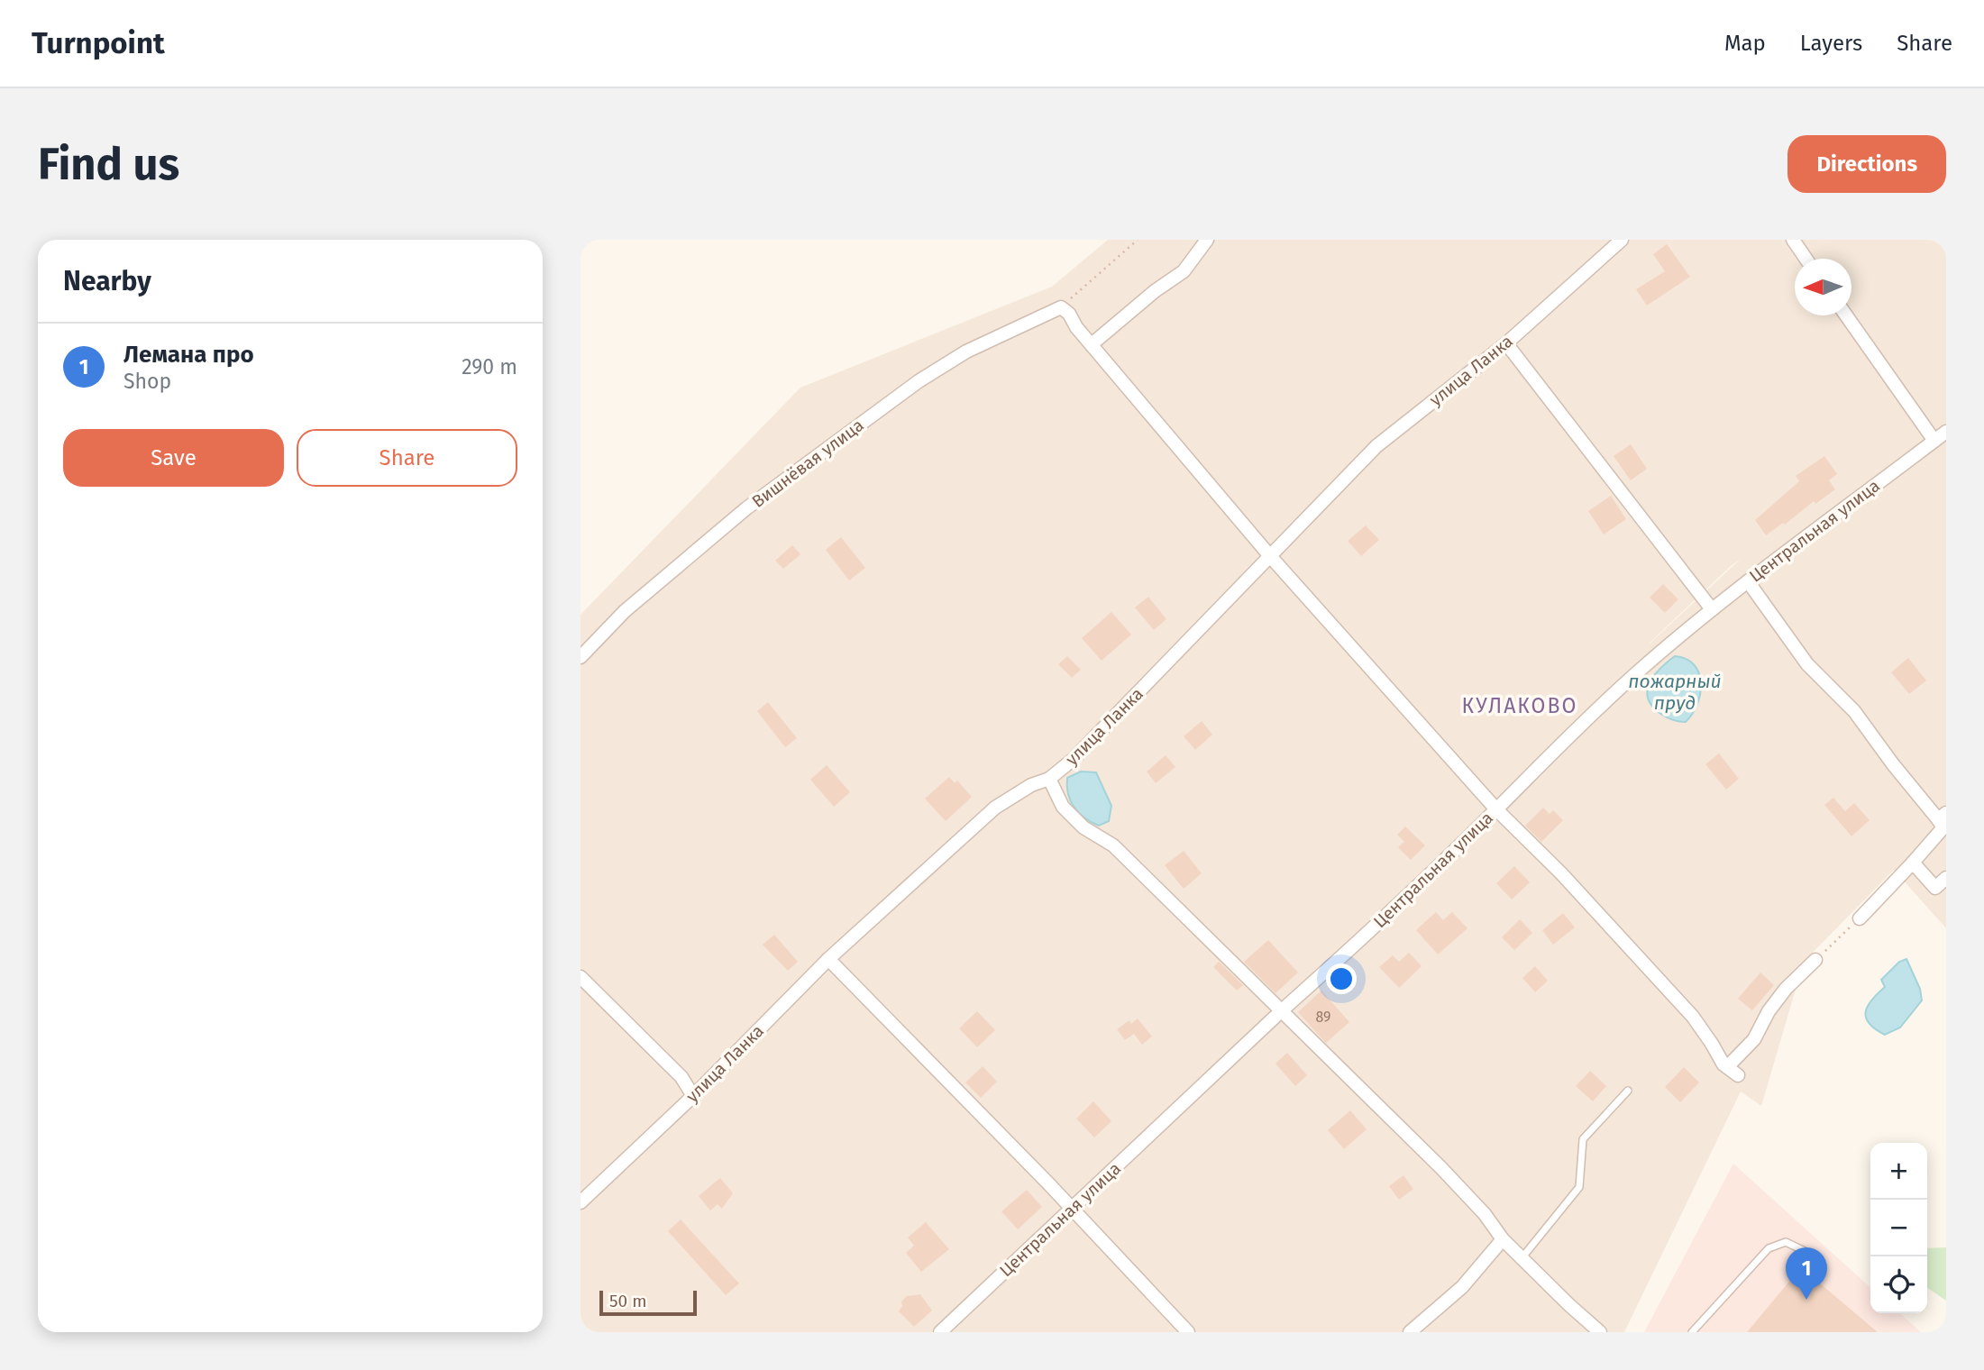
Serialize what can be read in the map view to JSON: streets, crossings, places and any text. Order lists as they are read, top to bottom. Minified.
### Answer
{"streets":{"street":["улица Ланка","Вишнёвая улица","Центральная улица"]},"districts":["КУЛАКОВО"],"water":["пожарный пруд"],"house_numbers":["89"],"scale_bar":"50 m","north":"left","page":{"header":"Turnpoint","nav":["Map","Layers","Share"],"buttons":["Directions",["Save","Share"]],"title":"Find us","heading":"Nearby","list":[{"mark":"1","name":"Лемана про","note":"Shop","value":"290 m"}],"map_buttons":["+","−"],"pins":"1","scale":"50 m"}}
